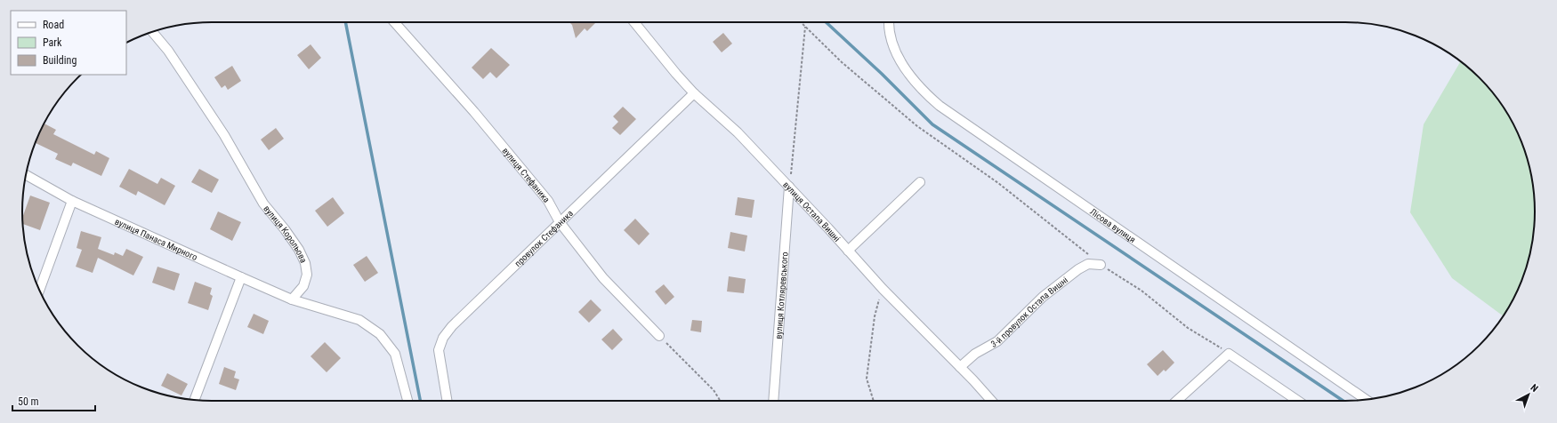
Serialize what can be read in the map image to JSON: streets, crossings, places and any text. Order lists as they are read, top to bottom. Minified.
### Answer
{"streets":{"street":["вулиця Стефаника","вулиця Остапа Вишні","Лісова вулиця","вулиця Корольова","провулок Стефаника","вулиця Панаса Мирного","вулиця Котляревського","3-й провулок Остапа Вишні"]},"crossings":[["вулиця Стефаника","провулок Стефаника"],["вулиця Остапа Вишні","провулок Стефаника"],["вулиця Остапа Вишні","вулиця Котляревського"],["вулиця Остапа Вишні","3-й провулок Остапа Вишні"],["вулиця Корольова","вулиця Панаса Мирного"]],"legend":["Road","Park","Building"],"scale_bar":"50 m","north":"top right"}
